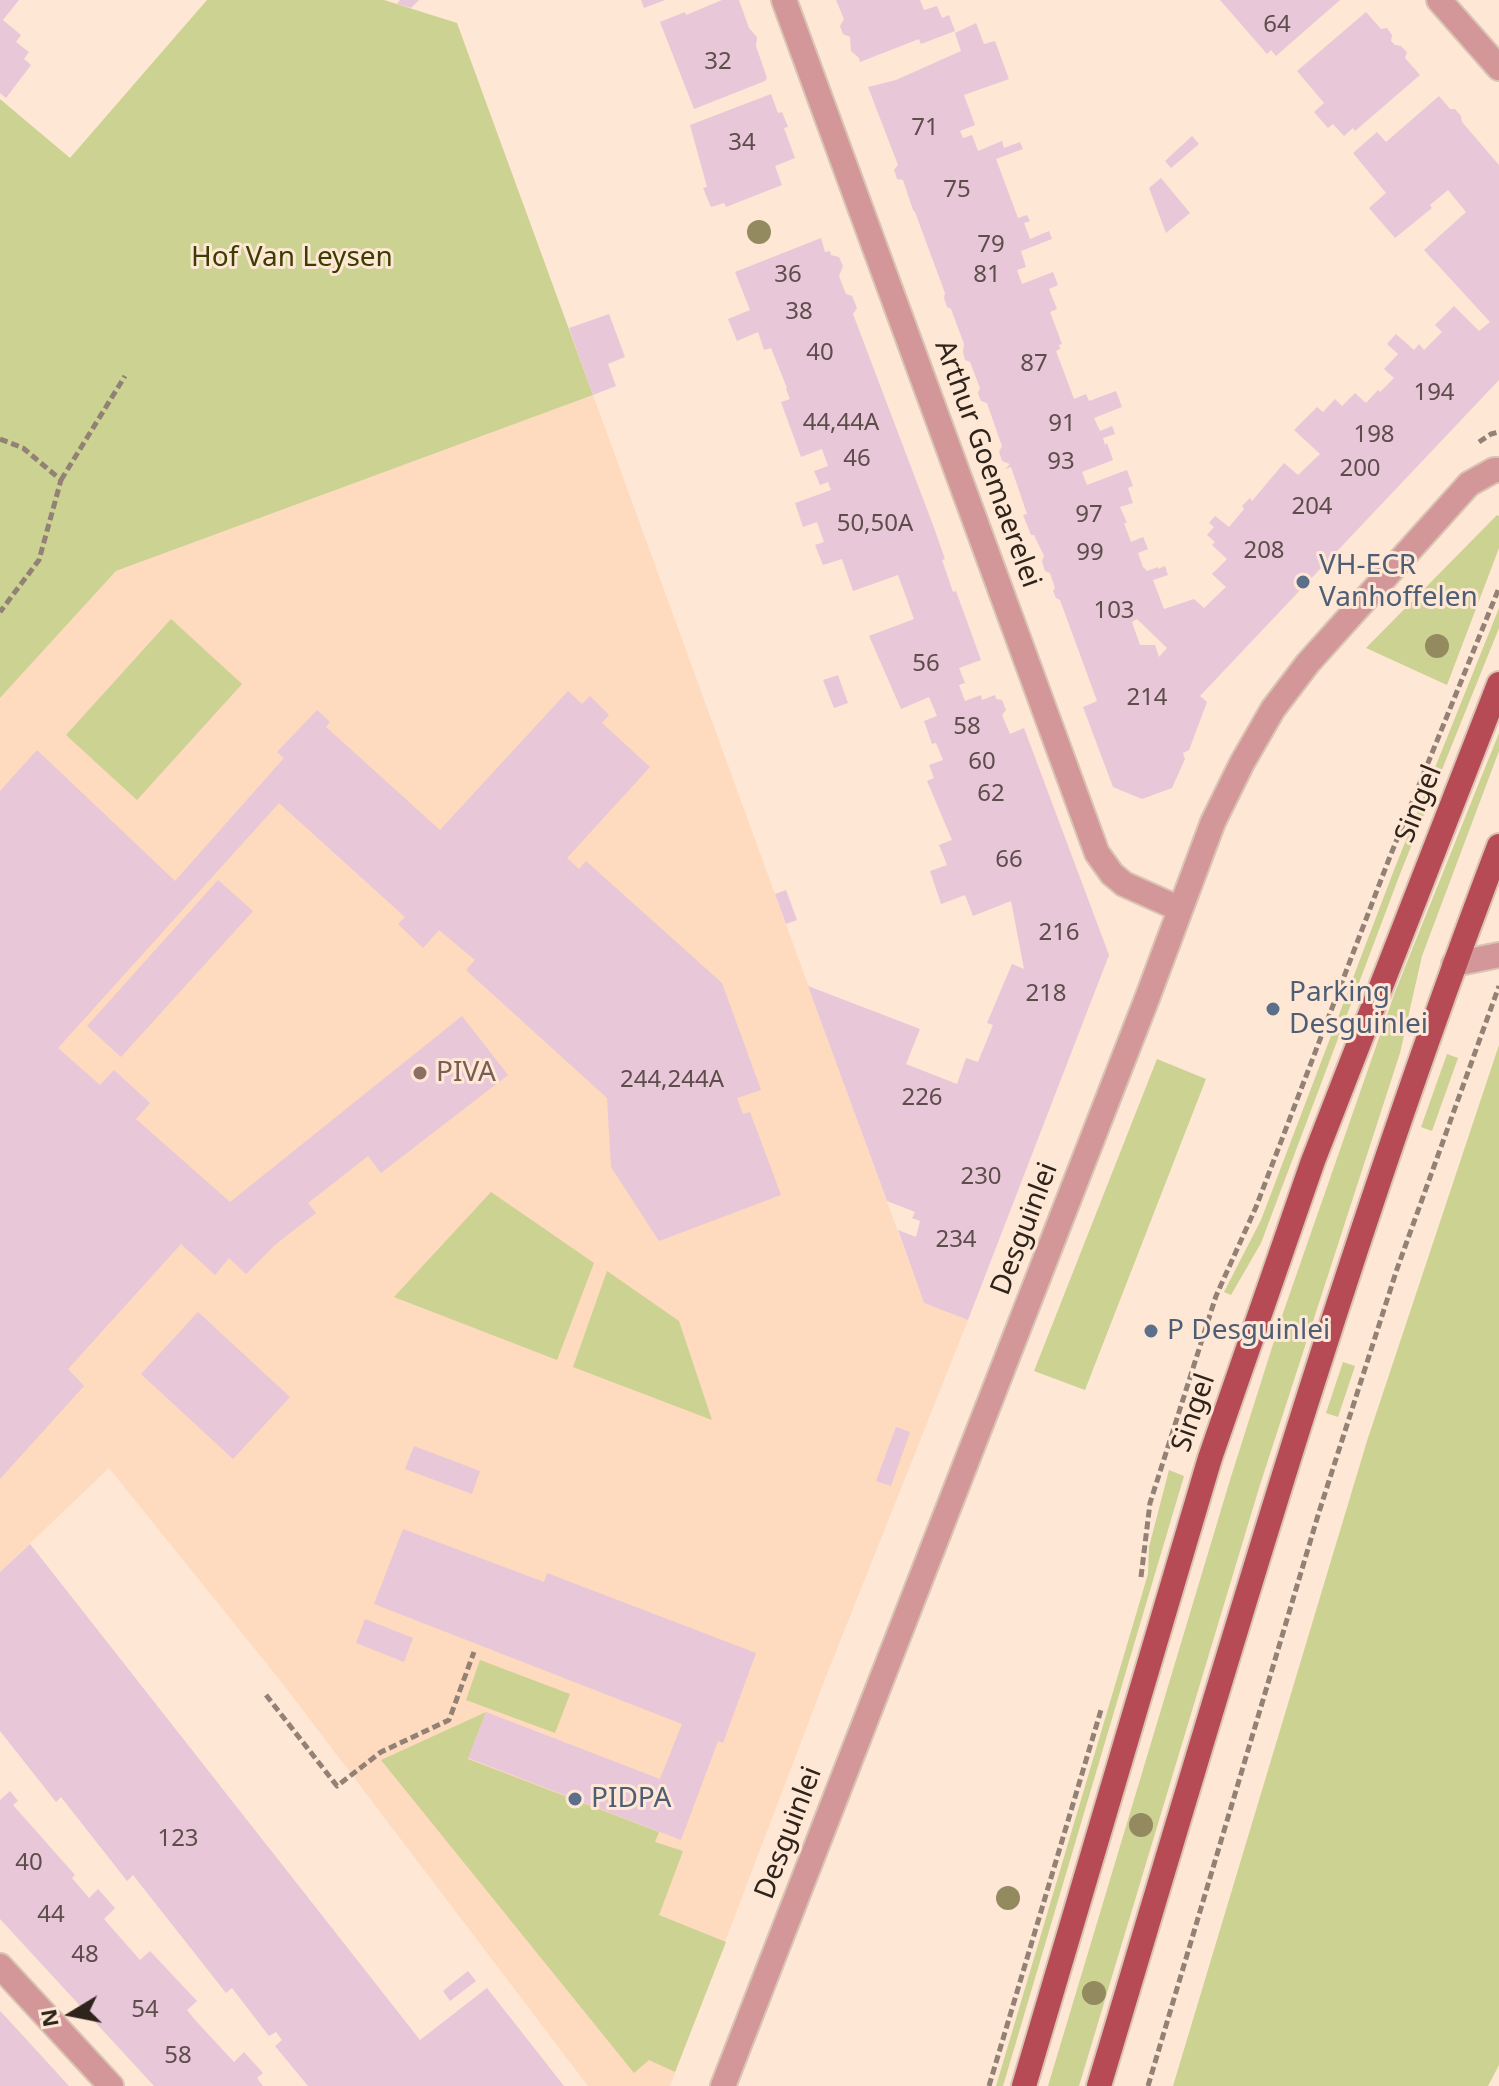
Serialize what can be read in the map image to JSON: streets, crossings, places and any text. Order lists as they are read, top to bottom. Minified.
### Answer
{"streets":{"main road":["Singel"],"street":["Arthur Goemaerelei","Desguinlei"]},"crossings":[["Arthur Goemaerelei","Desguinlei"]],"parks":["Hof Van Leysen"],"places":["VH-ECR Vanhoffelen","Parking Desguinlei","PIVA","P Desguinlei","PIDPA"],"house_numbers":["64","32","71","34","75","79","36","81","38","40","87","194","44,44A","91","198","46","93","200","204","97","50,50A","208","99","103","56","214","58","60","62","66","216","218","244,244A","226","230","234","123","40","44","48","54","58"],"north":"left"}
